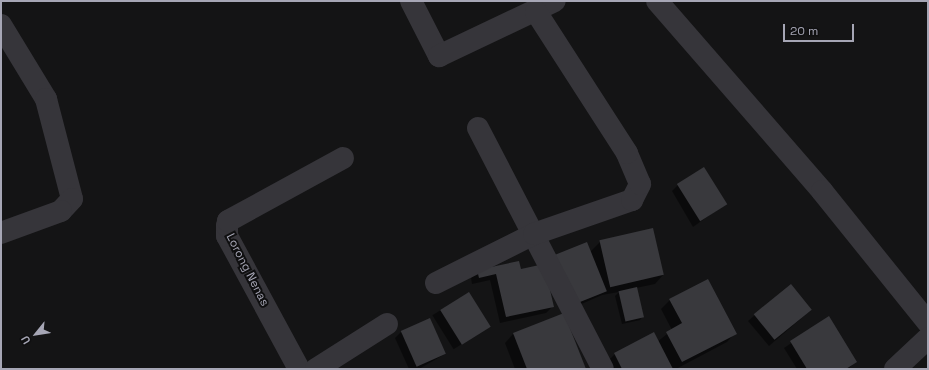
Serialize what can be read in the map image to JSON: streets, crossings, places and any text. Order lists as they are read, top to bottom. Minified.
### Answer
{"streets":{"street":["Lorong Nenas"]},"scale_bar":"20 m","north":"bottom left"}
